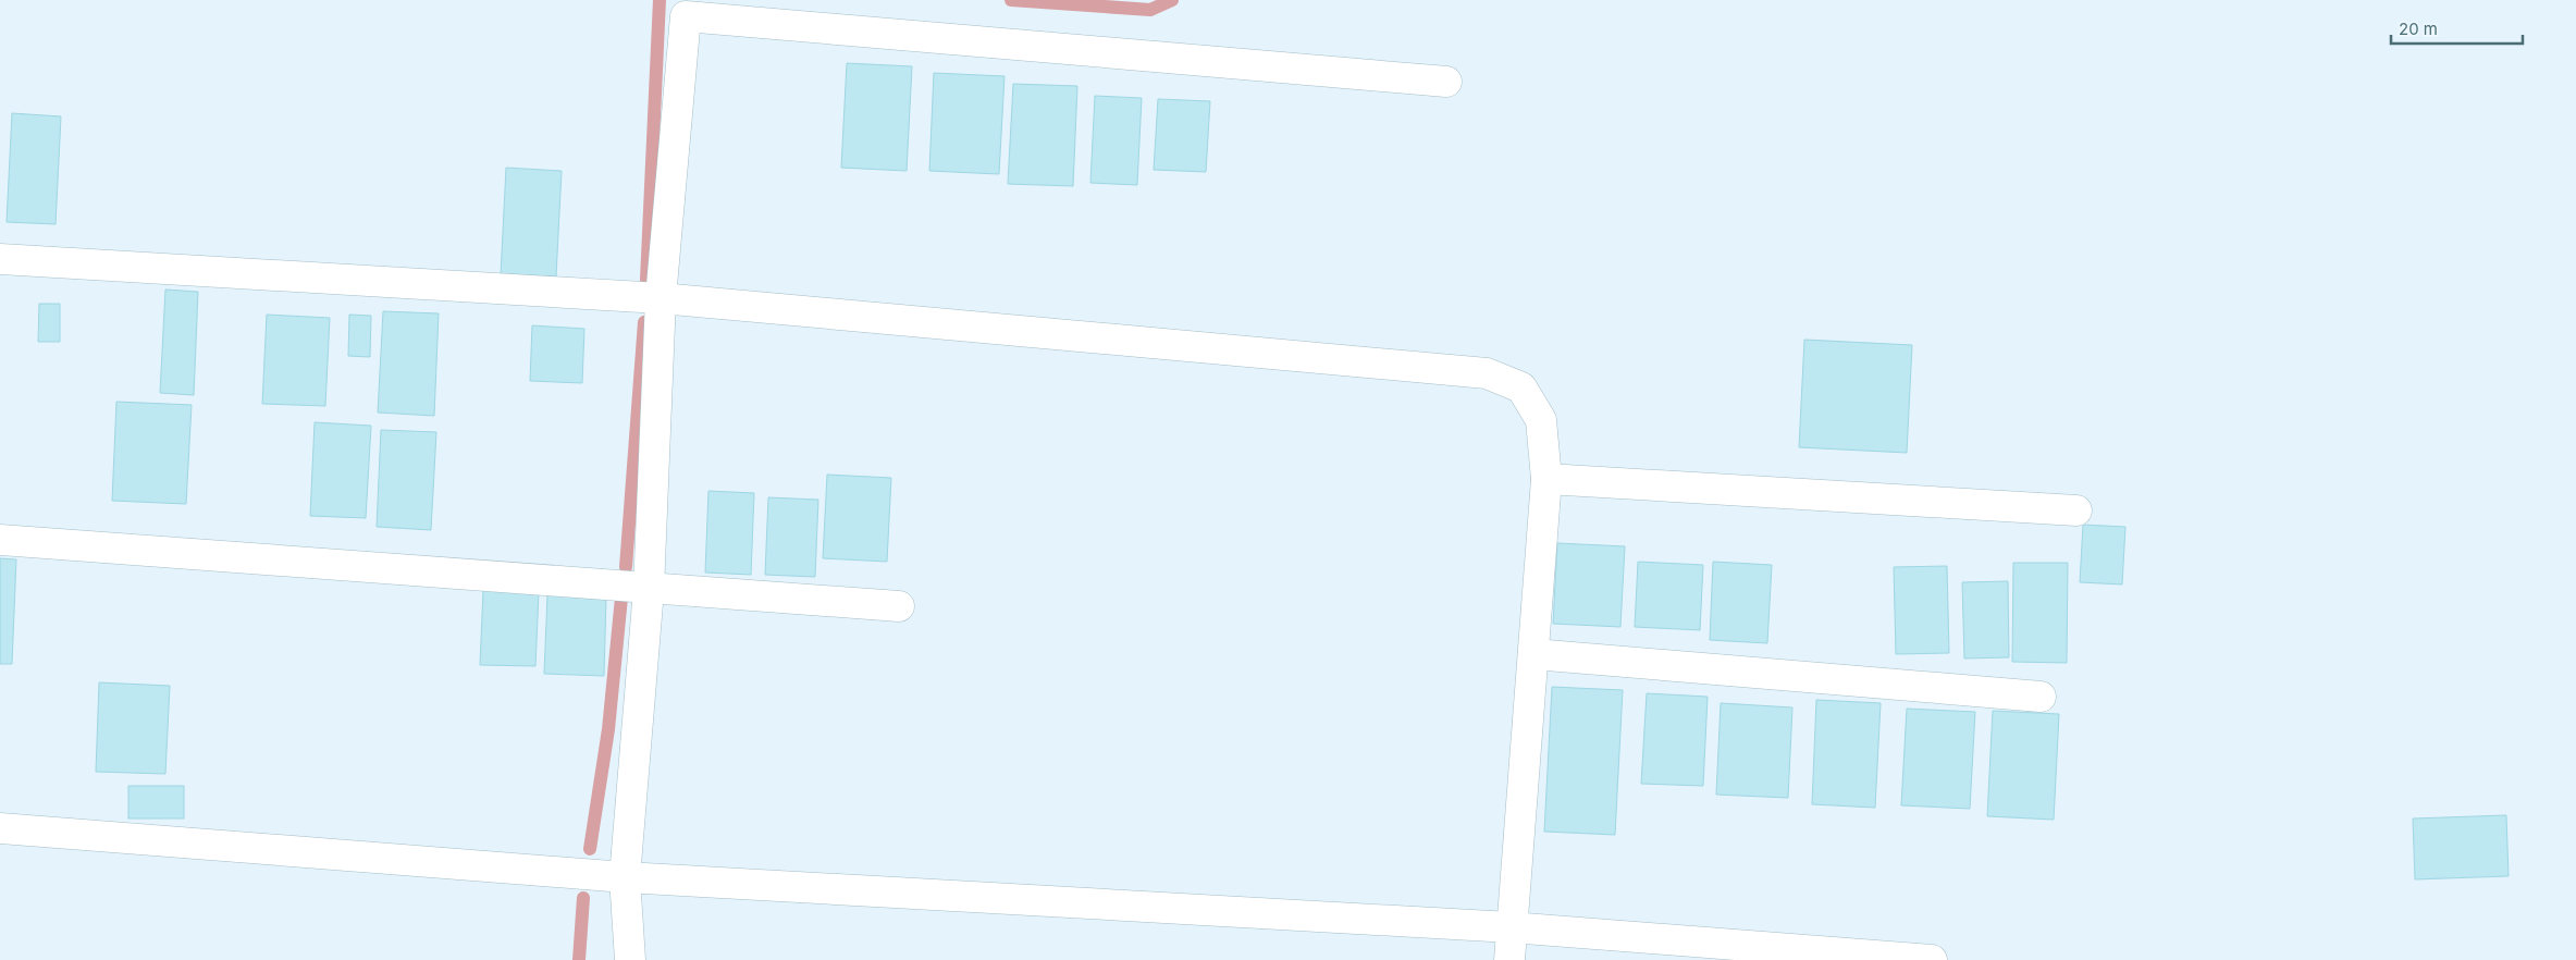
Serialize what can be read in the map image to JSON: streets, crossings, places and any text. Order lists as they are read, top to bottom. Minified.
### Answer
{"scale_bar":"20 m"}
